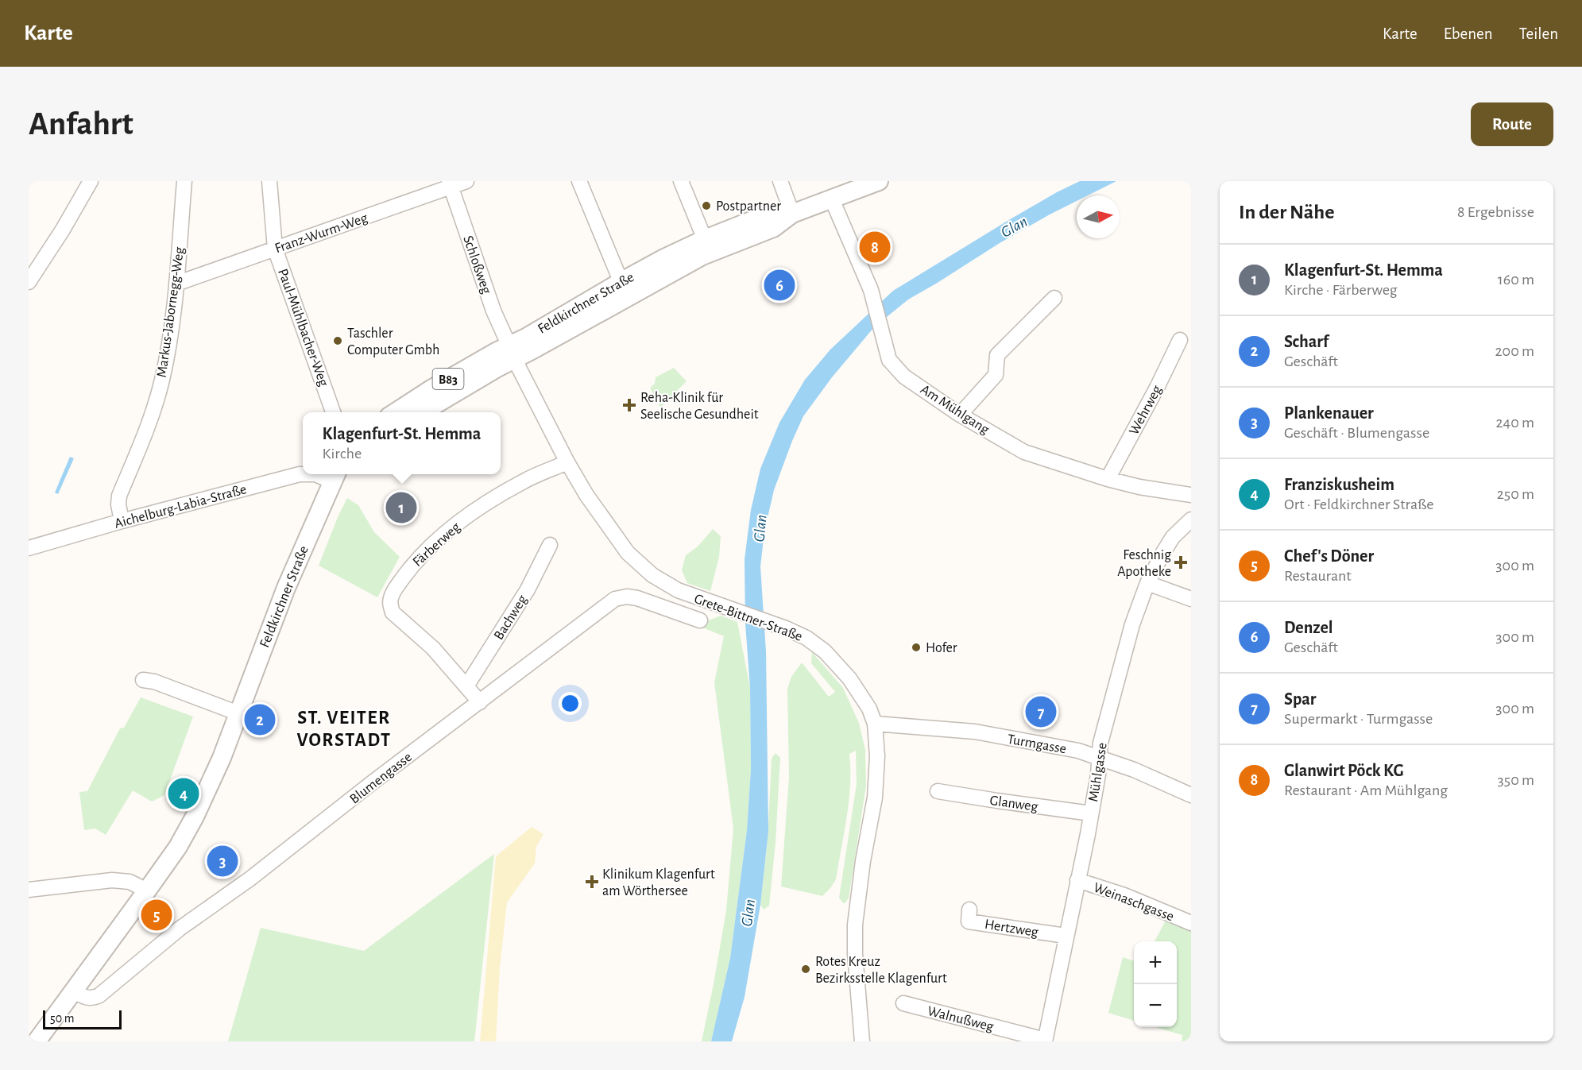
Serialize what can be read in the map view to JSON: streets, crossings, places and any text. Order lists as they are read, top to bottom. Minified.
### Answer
{"streets":{"main road":["Feldkirchner Straße","B83"],"street":["Franz-Wurm-Weg","Schloßweg","Markus-Jabornegg-Weg","Paul-Mühlbacher-Weg","Am Mühlgang","Wehrweg","Aichelburg-Labia-Straße","Färberweg","Bachweg","Grete-Bittner-Straße","Turmgasse","Mühlgasse","Blumengasse","Glanweg","Weinaschgasse","Hertzweg","Walnußweg"]},"crossings":[["Franz-Wurm-Weg","Schloßweg"],["Franz-Wurm-Weg","Markus-Jabornegg-Weg"],["Franz-Wurm-Weg","Paul-Mühlbacher-Weg"],["Schloßweg","Feldkirchner Straße"],["Schloßweg","Grete-Bittner-Straße"],["Feldkirchner Straße","Am Mühlgang"],["Feldkirchner Straße","Aichelburg-Labia-Straße"],["Feldkirchner Straße","Grete-Bittner-Straße"],["Feldkirchner Straße","Blumengasse"],["Markus-Jabornegg-Weg","Aichelburg-Labia-Straße"],["Am Mühlgang","Wehrweg"],["Färberweg","Bachweg"],["Färberweg","Grete-Bittner-Straße"],["Färberweg","Blumengasse"],["Grete-Bittner-Straße","Turmgasse"],["Turmgasse","Mühlgasse"],["Mühlgasse","Glanweg"],["Mühlgasse","Weinaschgasse"],["Mühlgasse","Hertzweg"],["Mühlgasse","Walnußweg"]],"districts":["ST. VEITER VORSTADT"],"water":["Glan"],"places":{"other":["Postpartner","Taschler Computer Gmbh","Hofer","Rotes Kreuz Bezirksstelle Klagenfurt"],"health":["Reha-Klinik für Seelische Gesundheit","Feschnig Apotheke","Klinikum Klagenfurt am Wörthersee"]},"scale_bar":"50 m","north":"right","page":{"header":"Karte","nav":["Karte","Ebenen","Teilen"],"buttons":"Route","title":"Anfahrt","heading":["In der Nähe","8 Ergebnisse"],"pins":["8","6","1","7","2","4","3","5"],"list":[{"mark":"1","name":"Klagenfurt-St. Hemma","note":"Kirche · Färberweg","value":"160 m"},{"mark":"2","name":"Scharf","note":"Geschäft","value":"200 m"},{"mark":"3","name":"Plankenauer","note":"Geschäft · Blumengasse","value":"240 m"},{"mark":"4","name":"Franziskusheim","note":"Ort · Feldkirchner Straße","value":"250 m"},{"mark":"5","name":"Chef's Döner","note":"Restaurant","value":"300 m"},{"mark":"6","name":"Denzel","note":"Geschäft","value":"300 m"},{"mark":"7","name":"Spar","note":"Supermarkt · Turmgasse","value":"300 m"},{"mark":"8","name":"Glanwirt Pöck KG","note":"Restaurant · Am Mühlgang","value":"350 m"}],"popup":["Klagenfurt-St. Hemma","Kirche"],"map_buttons":["+","−"],"scale":"50 m"}}
